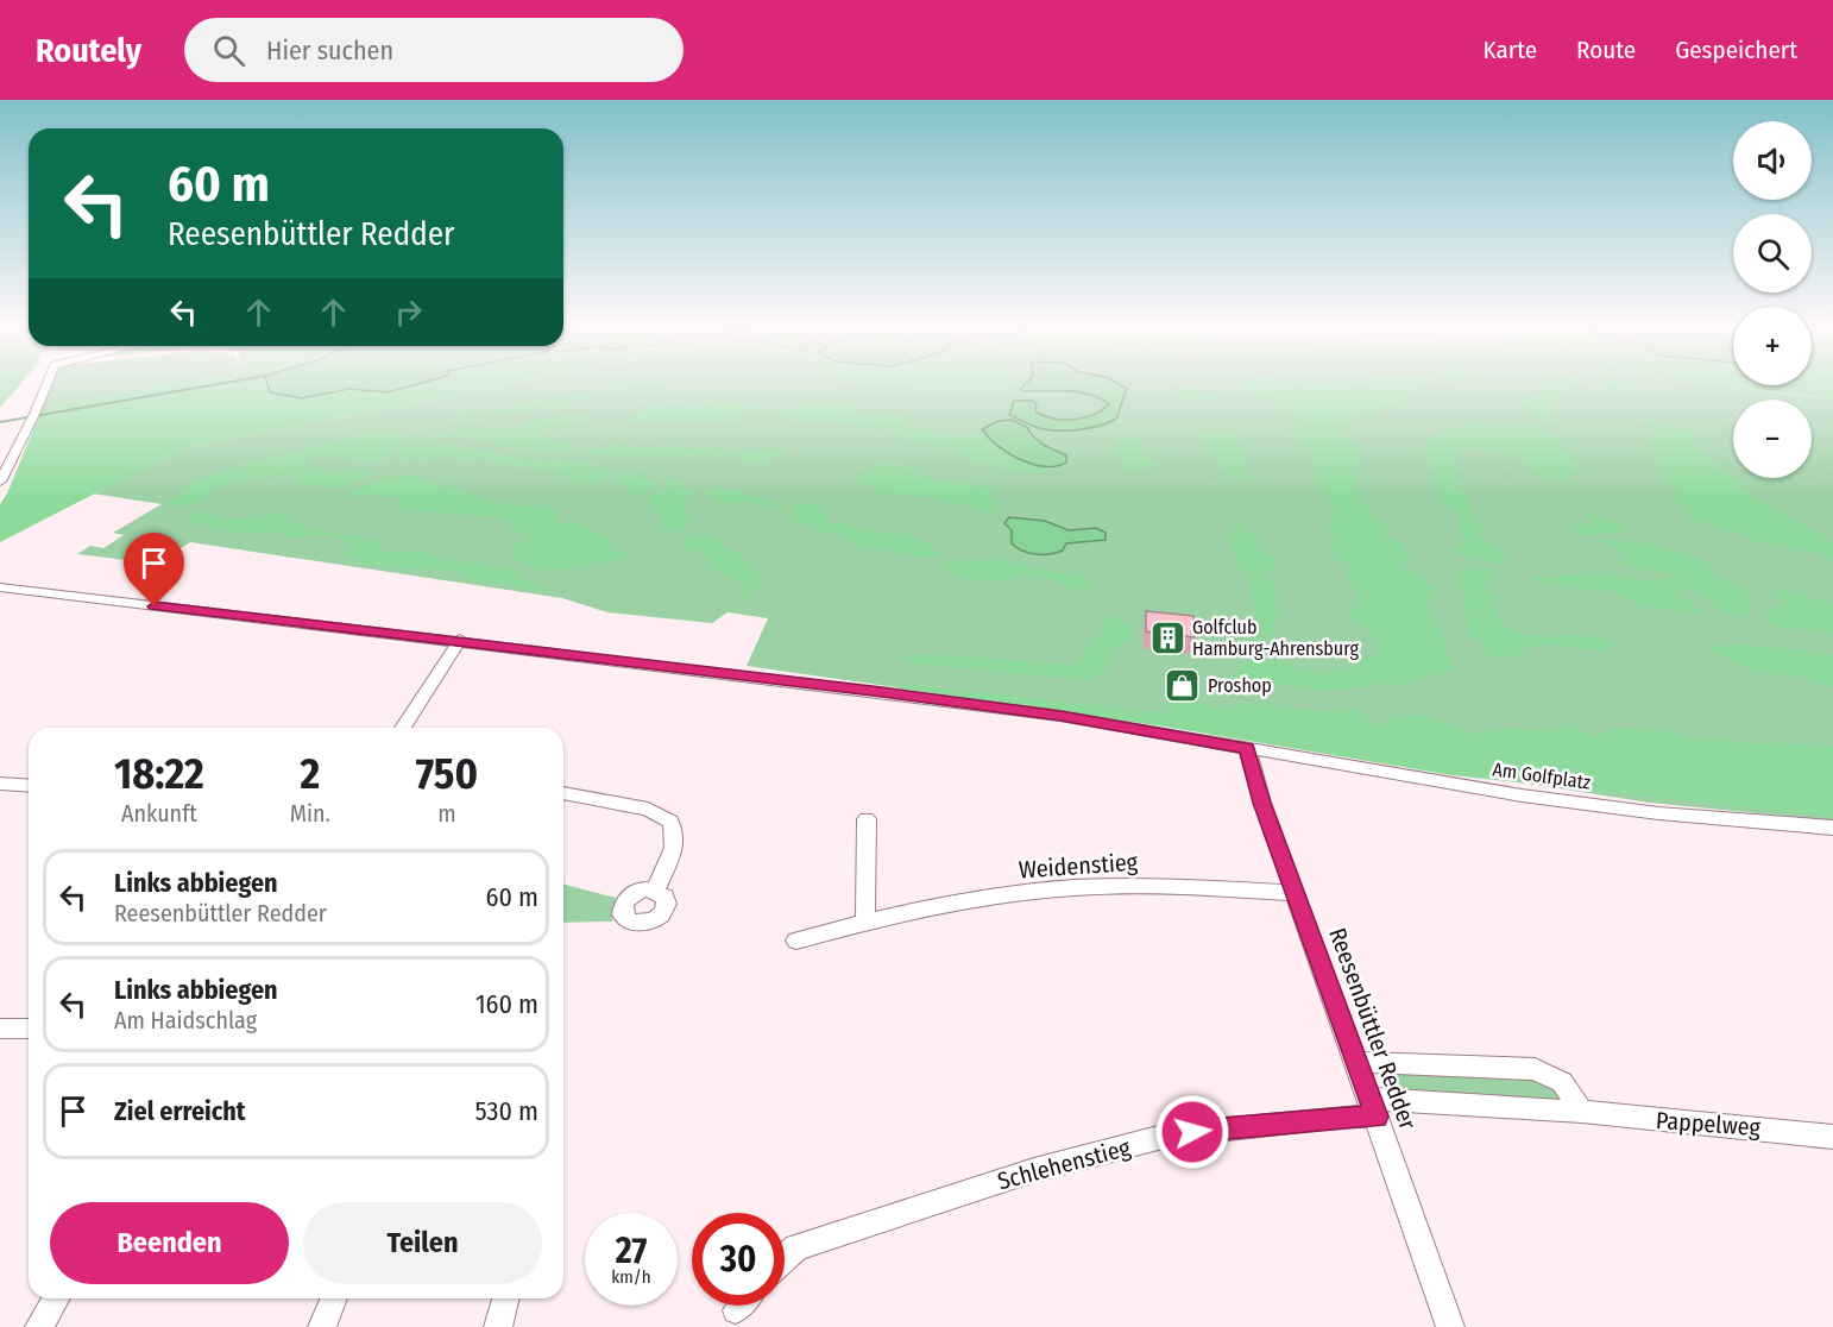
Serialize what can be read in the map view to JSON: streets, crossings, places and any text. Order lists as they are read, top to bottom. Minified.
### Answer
{"streets":{"street":["Am Golfplatz","Weidenstieg","Reesenbüttler Redder","Pappelweg","Schlehenstieg"]},"crossings":[["Am Golfplatz","Reesenbüttler Redder"],["Weidenstieg","Reesenbüttler Redder"],["Reesenbüttler Redder","Pappelweg"],["Reesenbüttler Redder","Schlehenstieg"],["Pappelweg","Schlehenstieg"]],"places":{"building":["Golfclub Hamburg-Ahrensburg"],"shop":["Proshop"]},"page":{"header":"Routely","search":"Hier suchen","nav":["Karte","Route","Gespeichert"],"map_buttons":["+","−"],"turn":["60 m","Reesenbüttler Redder"],"eta":["18:22","Ankunft","2","Min.","750","m"],"list":[{"name":"Links abbiegen","note":"Reesenbüttler Redder","value":"60 m"},{"name":"Links abbiegen","note":"Am Haidschlag","value":"160 m"},{"name":"Ziel erreicht","value":"530 m"}],"buttons":["Beenden","Teilen"],"speed":"27 km/h","limit":"30"}}
